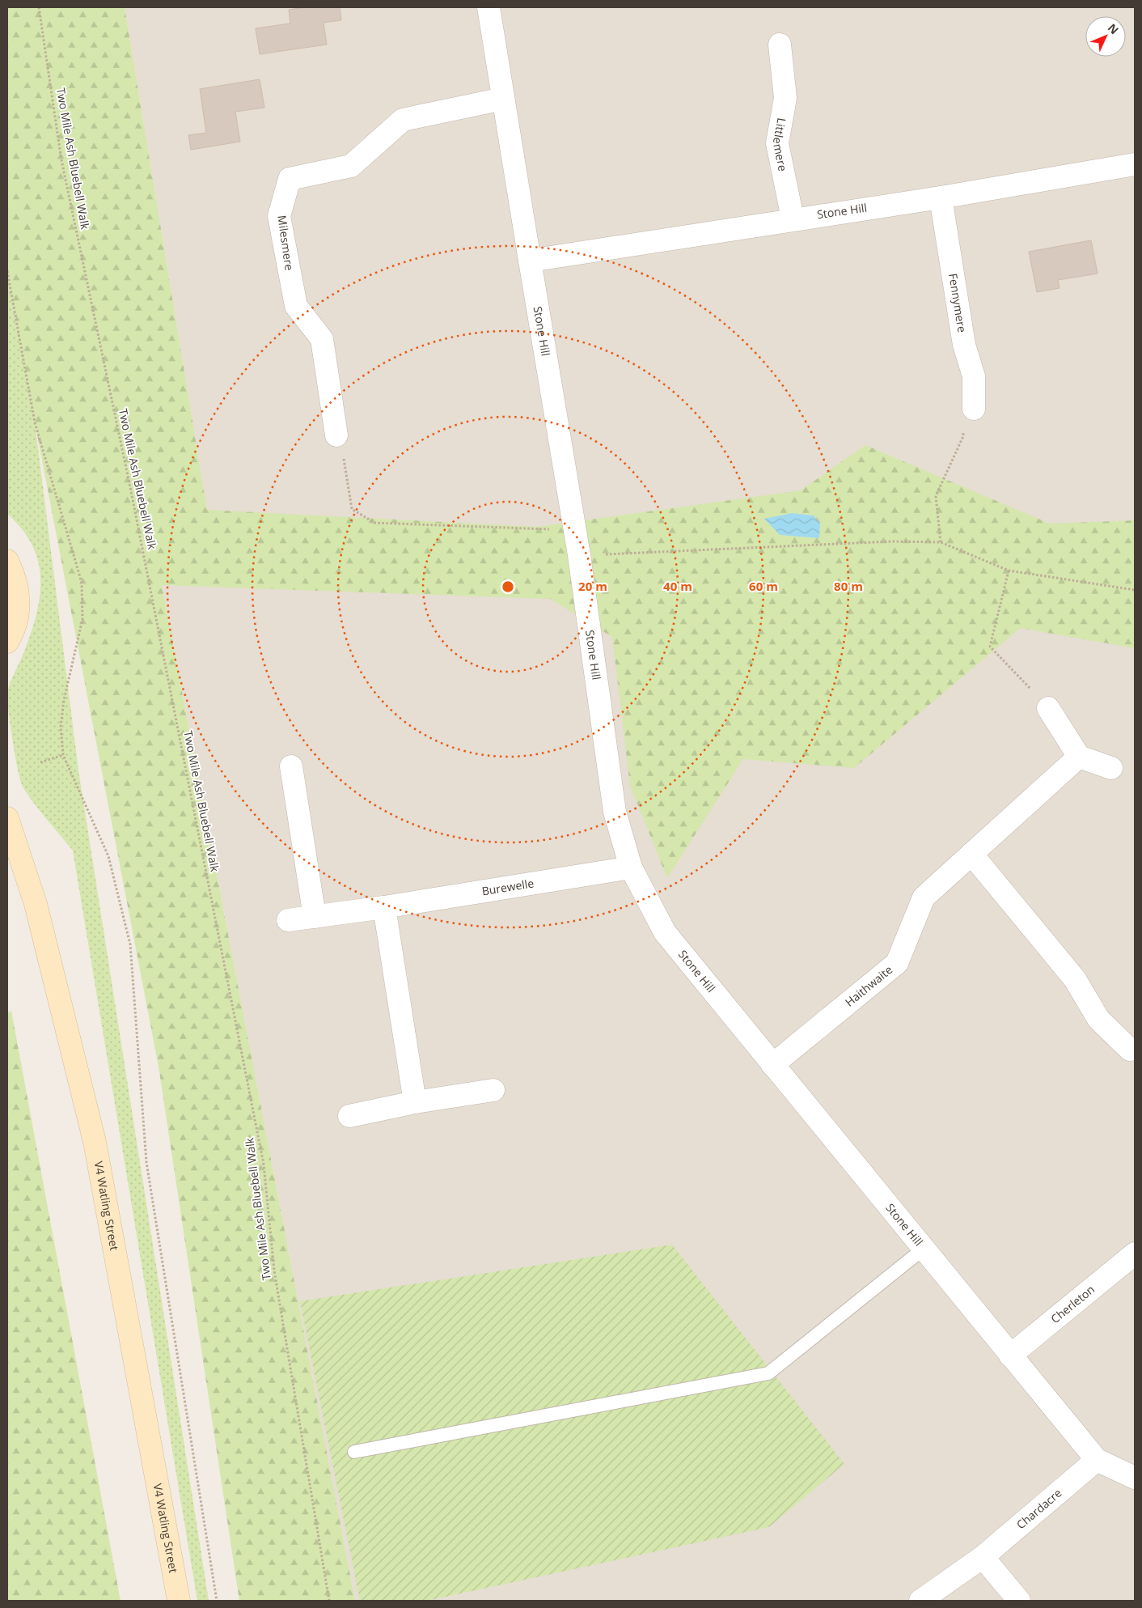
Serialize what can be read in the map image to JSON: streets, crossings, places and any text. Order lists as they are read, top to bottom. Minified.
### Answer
{"streets":{"street":["Littlemere","Stone Hill","Milesmere","Fennymere","Burewelle","Haithwaite","V4 Watling Street","Cherleton","Chardacre"],"path":["Two Mile Ash Bluebell Walk"]},"crossings":[["Littlemere","Stone Hill"],["Stone Hill","Fennymere"],["Stone Hill","Burewelle"],["Stone Hill","Haithwaite"],["Stone Hill","Cherleton"],["Stone Hill","Chardacre"]],"north":"top right","rings":["20 m","40 m","60 m","80 m"]}
